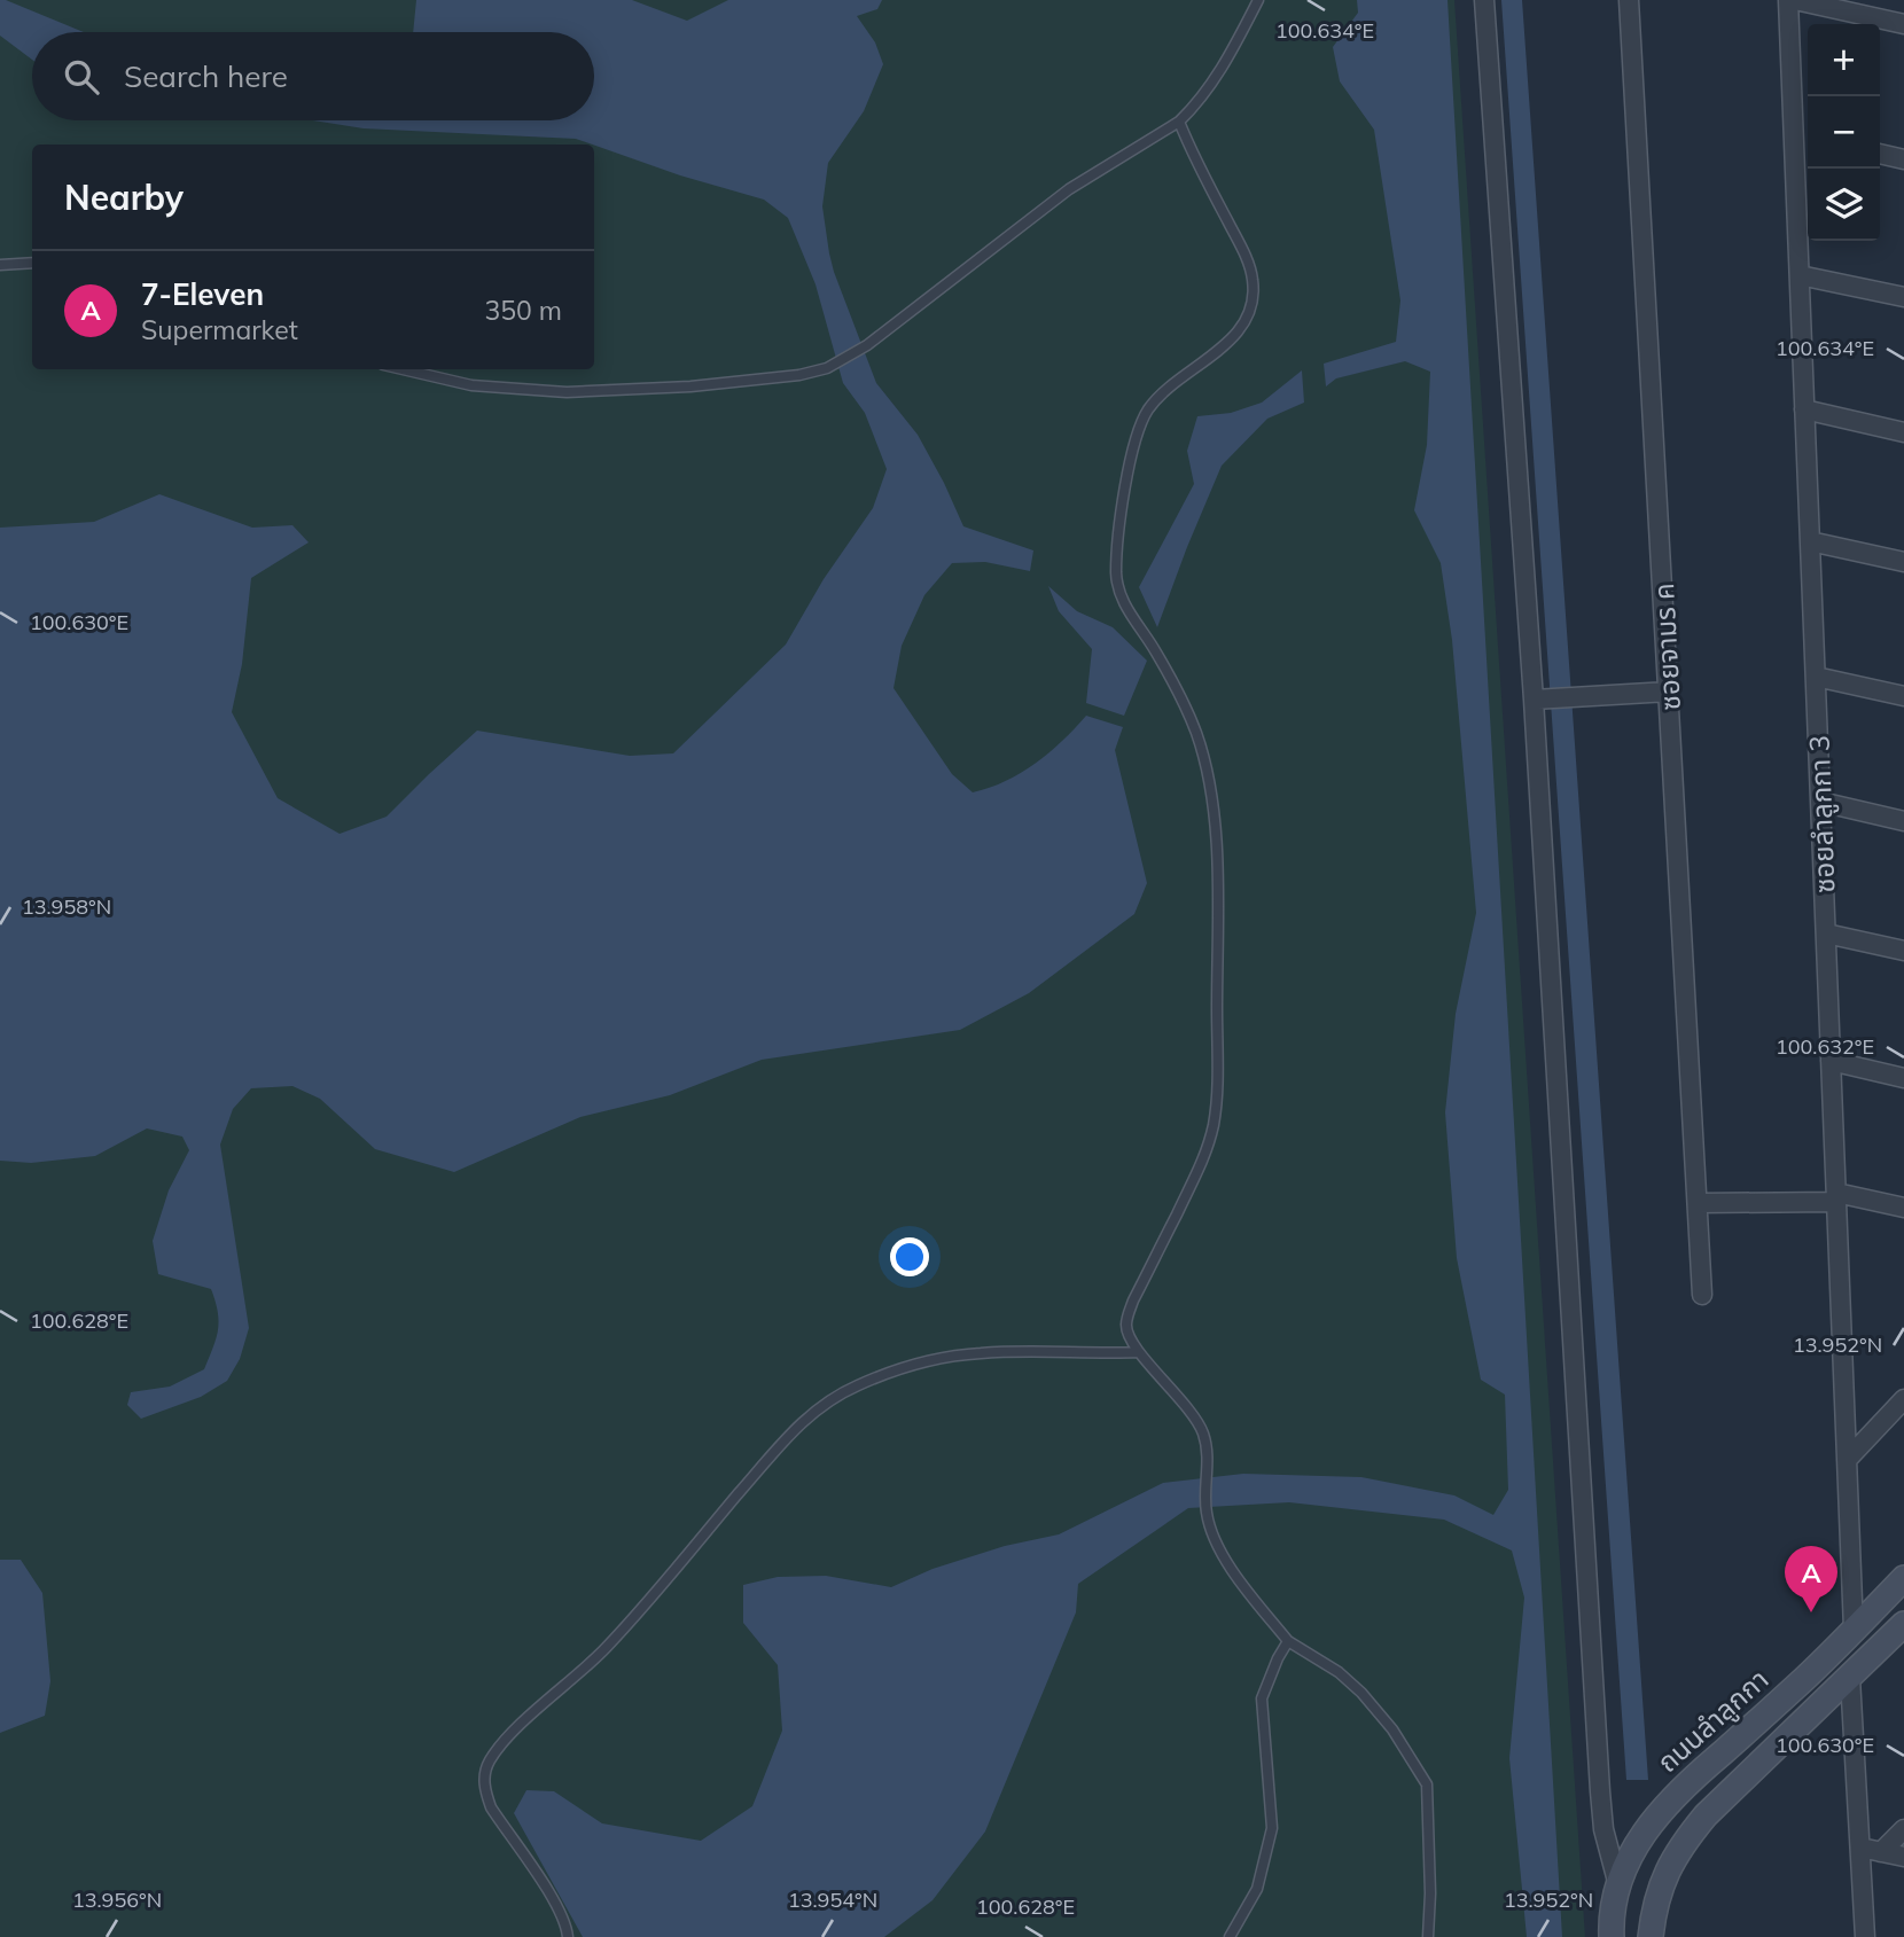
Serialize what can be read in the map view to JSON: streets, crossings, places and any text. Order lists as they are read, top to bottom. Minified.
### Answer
{"streets":{"main road":["ถนนลำลูกกา"],"street":["ซอยจามร ค","ซอยลำลูกกา 3"]},"crossings":[["ซอยลำลูกกา 3","ถนนลำลูกกา"]],"page":{"map_buttons":["+","−"],"search":"Search here","heading":"Nearby","list":[{"mark":"A","name":"7-Eleven","note":"Supermarket","value":"350 m"}],"pins":"A"},"coordinates":["100.634°E","100.630°E","13.958°N","100.632°E","100.628°E","13.952°N","13.956°N","13.954°N"]}
